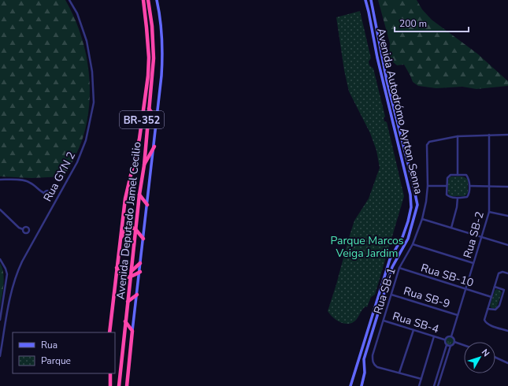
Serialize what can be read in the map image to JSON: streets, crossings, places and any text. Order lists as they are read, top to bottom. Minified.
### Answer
{"streets":{"highway":["BR-352","Avenida Deputado Jamel Cecilio"],"street":["Avenida Autodrómo Ayrton Senna","Rua GYN 2","Rua SB-2","Rua SB-10","Rua SB-1","Rua SB-9","Rua SB-4"]},"crossings":[["BR-352","Avenida Deputado Jamel Cecilio"],["Rua SB-2","Rua SB-10"],["Rua SB-2","Rua SB-1"],["Rua SB-2","Rua SB-9"],["Rua SB-2","Rua SB-4"],["Rua SB-10","Rua SB-1"],["Rua SB-1","Rua SB-9"],["Rua SB-1","Rua SB-4"]],"parks":["Parque Marcos Veiga Jardim"],"legend":["Rua","Parque"],"scale_bar":"200 m","north":"top right"}
